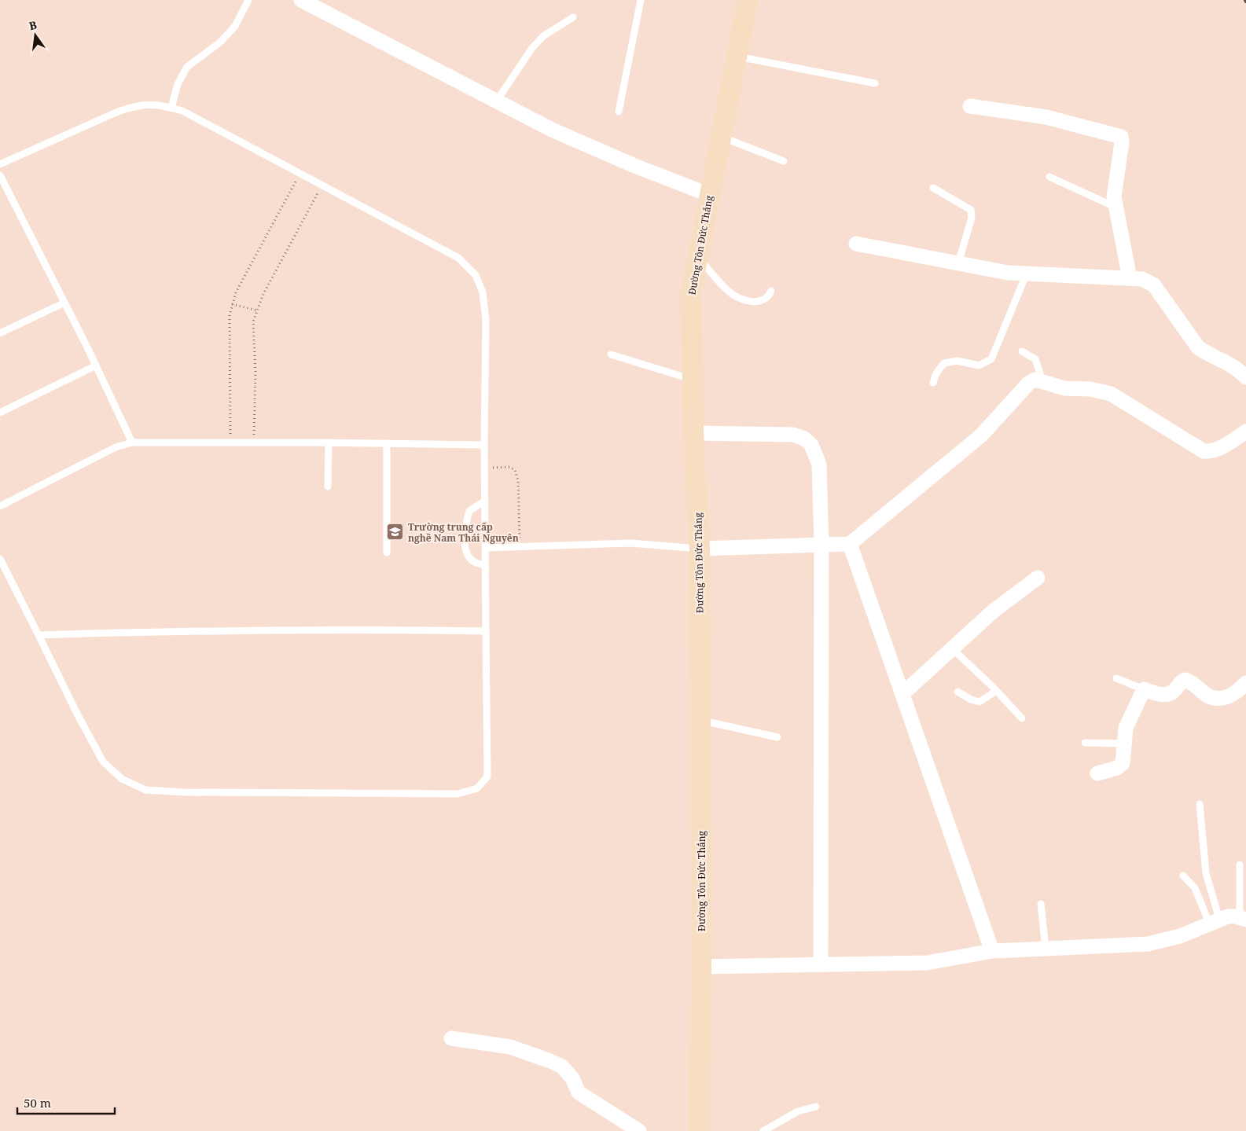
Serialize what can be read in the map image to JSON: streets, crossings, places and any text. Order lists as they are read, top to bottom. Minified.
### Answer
{"streets":{"main road":["Đường Tôn Đức Thắng"]},"places":{"school or university":["Trường trung cấp nghề Nam Thái Nguyên"]},"scale_bar":"50 m","north":"top"}
